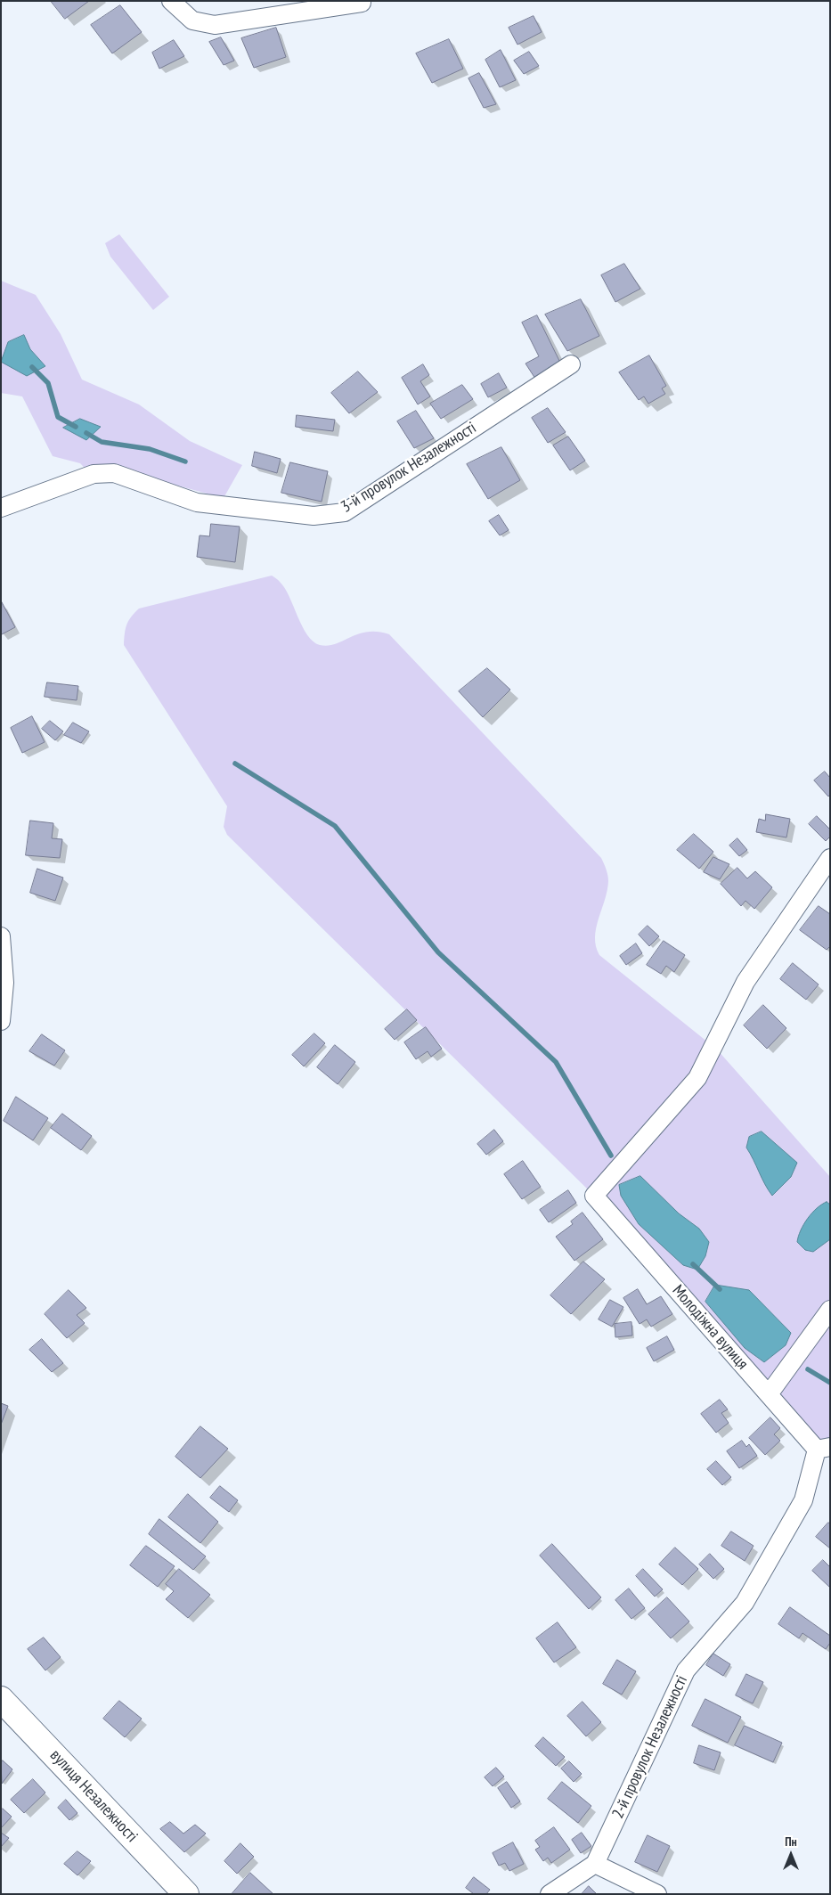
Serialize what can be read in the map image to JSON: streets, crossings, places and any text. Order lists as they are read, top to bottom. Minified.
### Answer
{"streets":{"street":["3-й провулок Незалежності","Молодіжна вулиця","2-й провулок Незалежності","вулиця Незалежності"]},"crossings":[["Молодіжна вулиця","2-й провулок Незалежності"]],"north":"top"}
